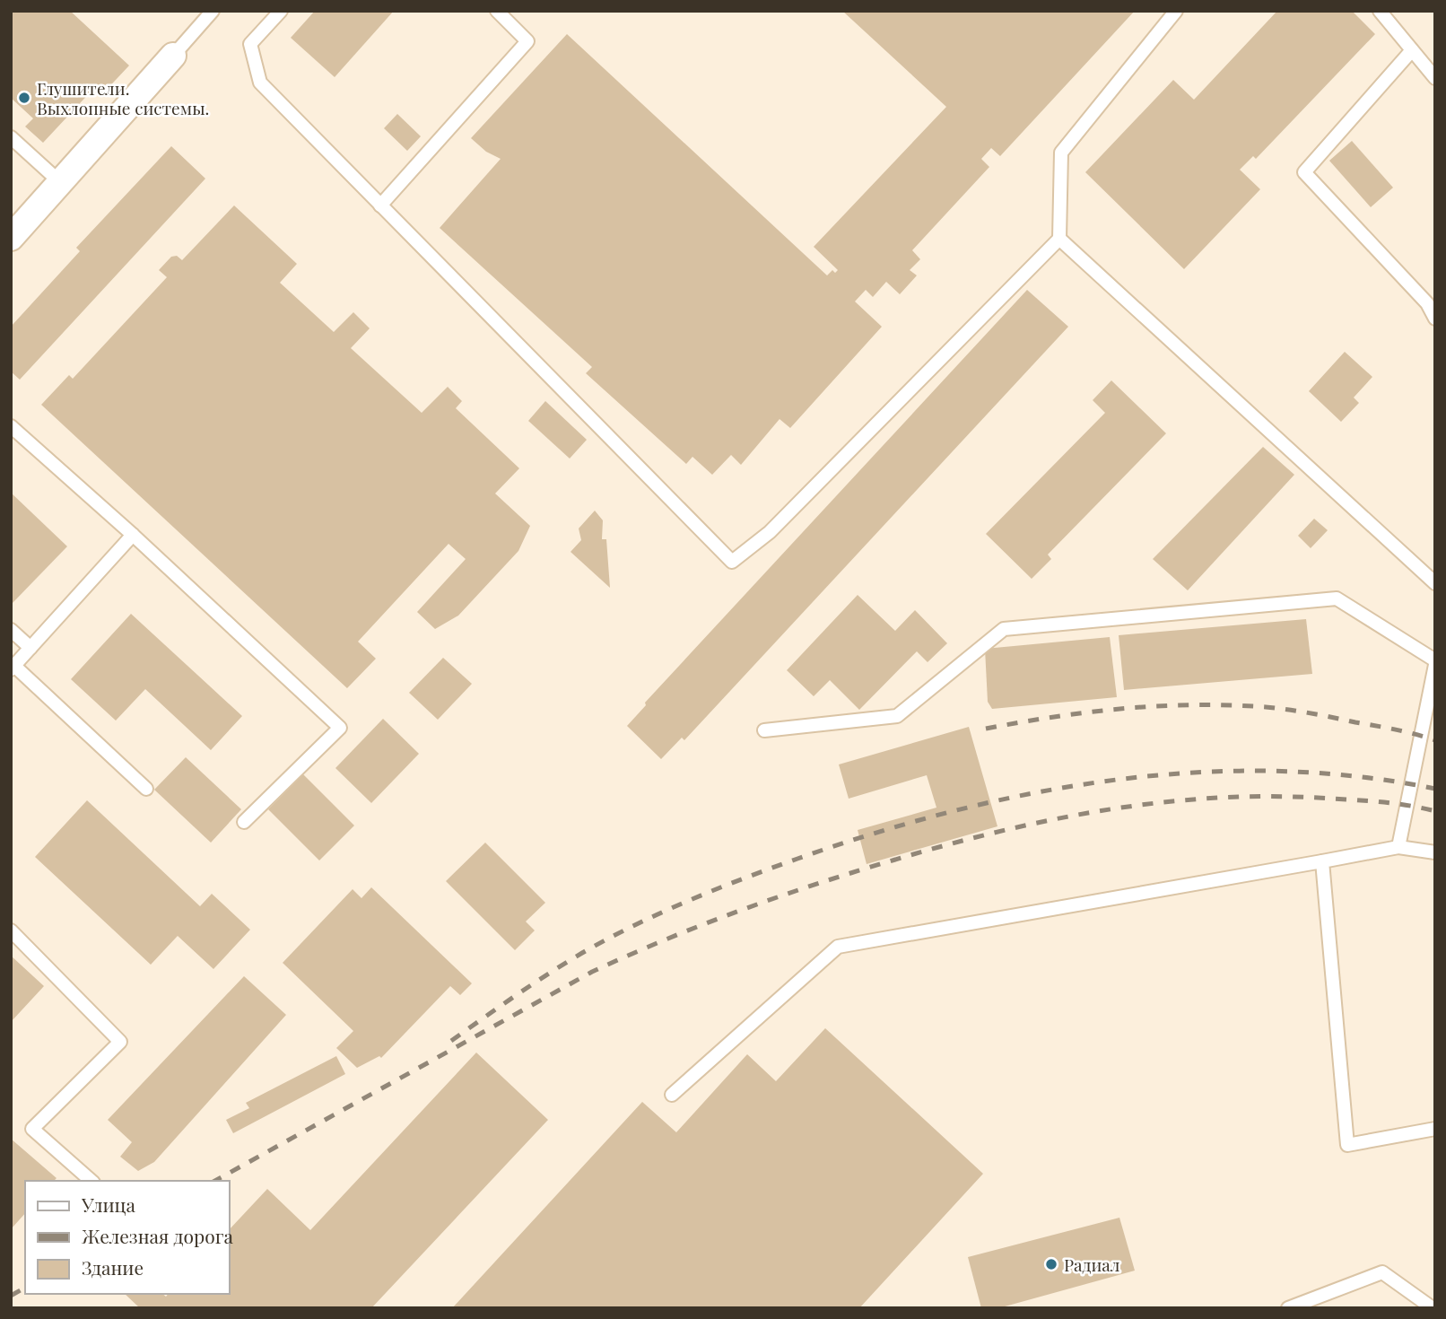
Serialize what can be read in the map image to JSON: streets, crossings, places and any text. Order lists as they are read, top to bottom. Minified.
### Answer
{"places":["Глушители. Выхлопные системы.","Радиал"],"legend":["Улица","Железная дорога","Здание"]}
